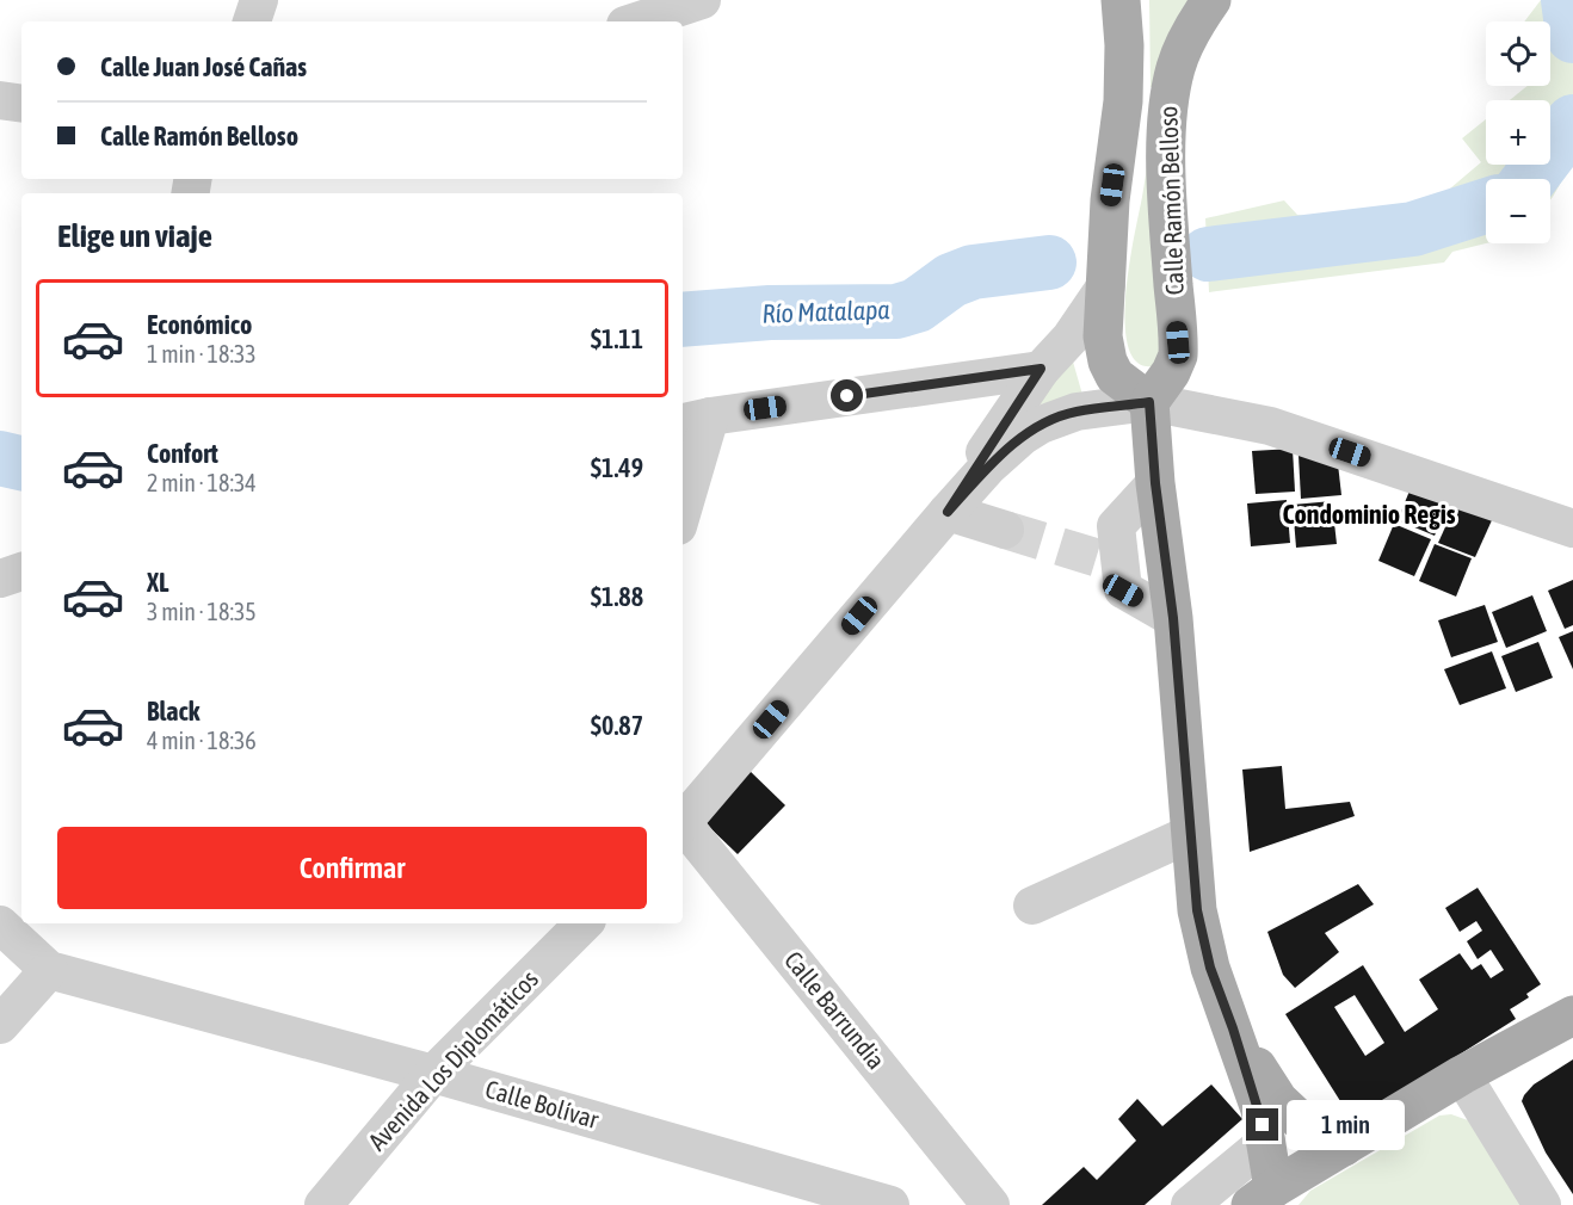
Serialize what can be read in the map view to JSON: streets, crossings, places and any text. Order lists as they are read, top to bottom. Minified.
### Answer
{"streets":{"main road":["Calle Ramón Belloso"],"street":["Calle Barrundia","Avenida Los Diplomáticos","Calle Bolívar"]},"crossings":[["Avenida Los Diplomáticos","Calle Bolívar"]],"districts":["Condominio Regis"],"water":["Río Matalapa"],"page":{"map_buttons":["+","−"],"banner":["Calle Juan José Cañas","Calle Ramón Belloso"],"heading":"Elige un viaje","list":[{"name":"Económico","note":"1 min · 18:33","value":"$1.11"},{"name":"Confort","note":"2 min · 18:34","value":"$1.49"},{"name":"XL","note":"3 min · 18:35","value":"$1.88"},{"name":"Black","note":"4 min · 18:36","value":"$0.87"}],"buttons":"Confirmar","bubble":"1 min"}}
